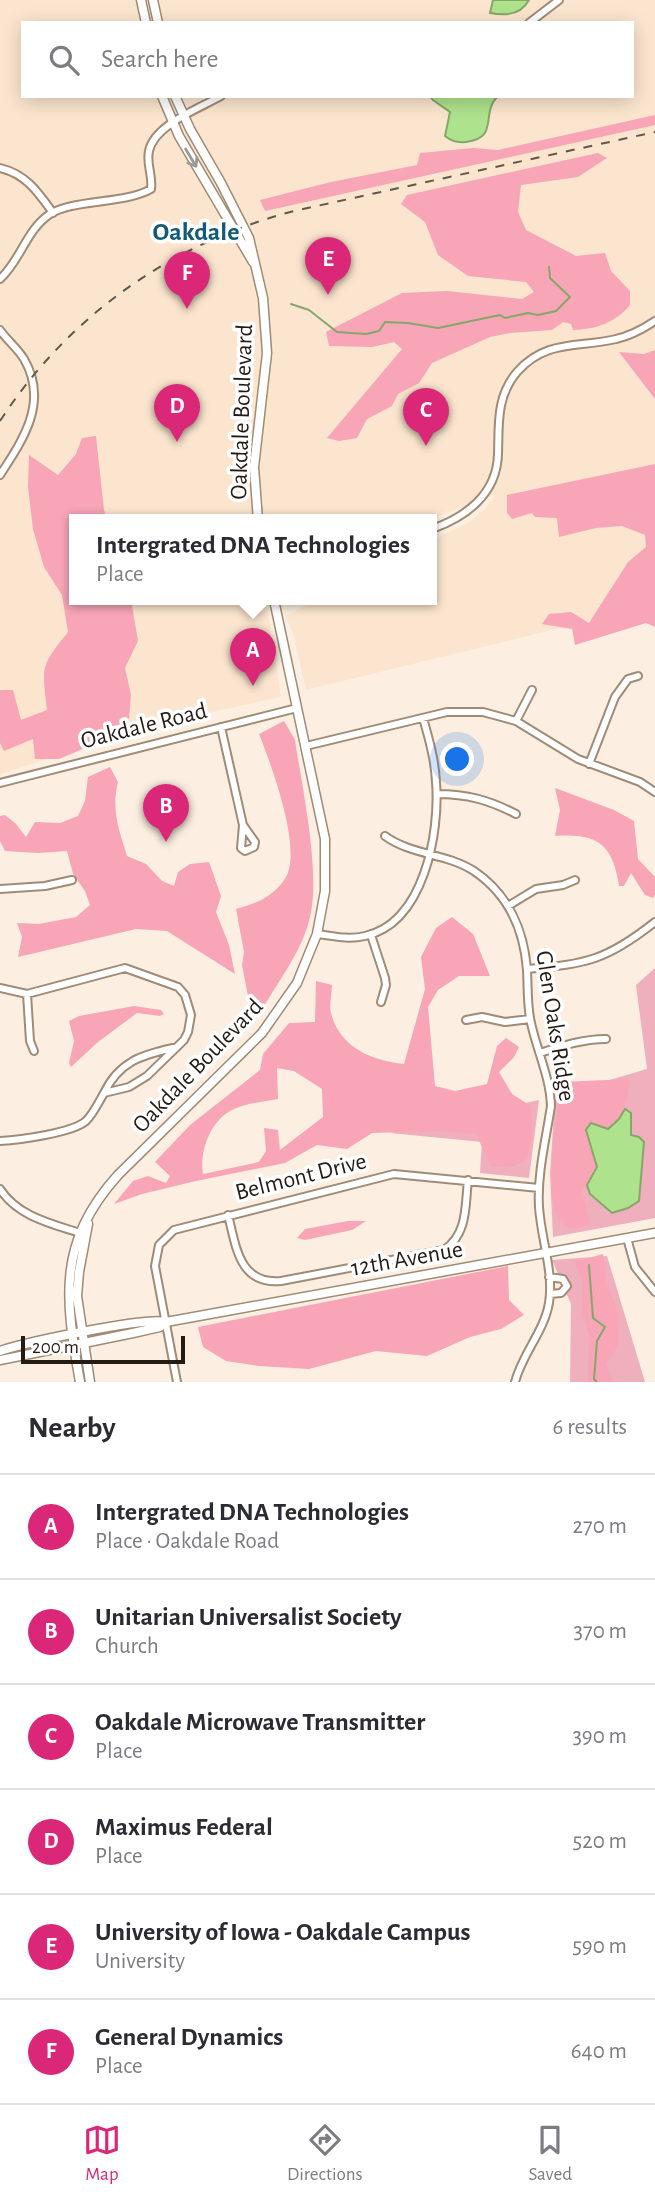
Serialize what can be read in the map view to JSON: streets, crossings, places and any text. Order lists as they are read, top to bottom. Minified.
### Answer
{"streets":{"main road":["Oakdale Boulevard","12th Avenue"],"street":["Oakdale Road","Glen Oaks Ridge","Belmont Drive"]},"crossings":[["Oakdale Boulevard","Oakdale Road"],["Oakdale Boulevard","12th Avenue"],["Glen Oaks Ridge","Belmont Drive"],["Glen Oaks Ridge","12th Avenue"],["Belmont Drive","12th Avenue"]],"districts":["Oakdale"],"scale_bar":"200 m","page":{"search":"Search here","pins":["E","F","D","C","A","B"],"popup":["Intergrated DNA Technologies","Place"],"scale":"200 m","heading":["Nearby","6 results"],"list":[{"mark":"A","name":"Intergrated DNA Technologies","note":"Place · Oakdale Road","value":"270 m"},{"mark":"B","name":"Unitarian Universalist Society","note":"Church","value":"370 m"},{"mark":"C","name":"Oakdale Microwave Transmitter","note":"Place","value":"390 m"},{"mark":"D","name":"Maximus Federal","note":"Place","value":"520 m"},{"mark":"E","name":"University of Iowa - Oakdale Campus","note":"University","value":"590 m"},{"mark":"F","name":"General Dynamics","note":"Place","value":"640 m"}],"nav":["Map","Directions","Saved"]}}
